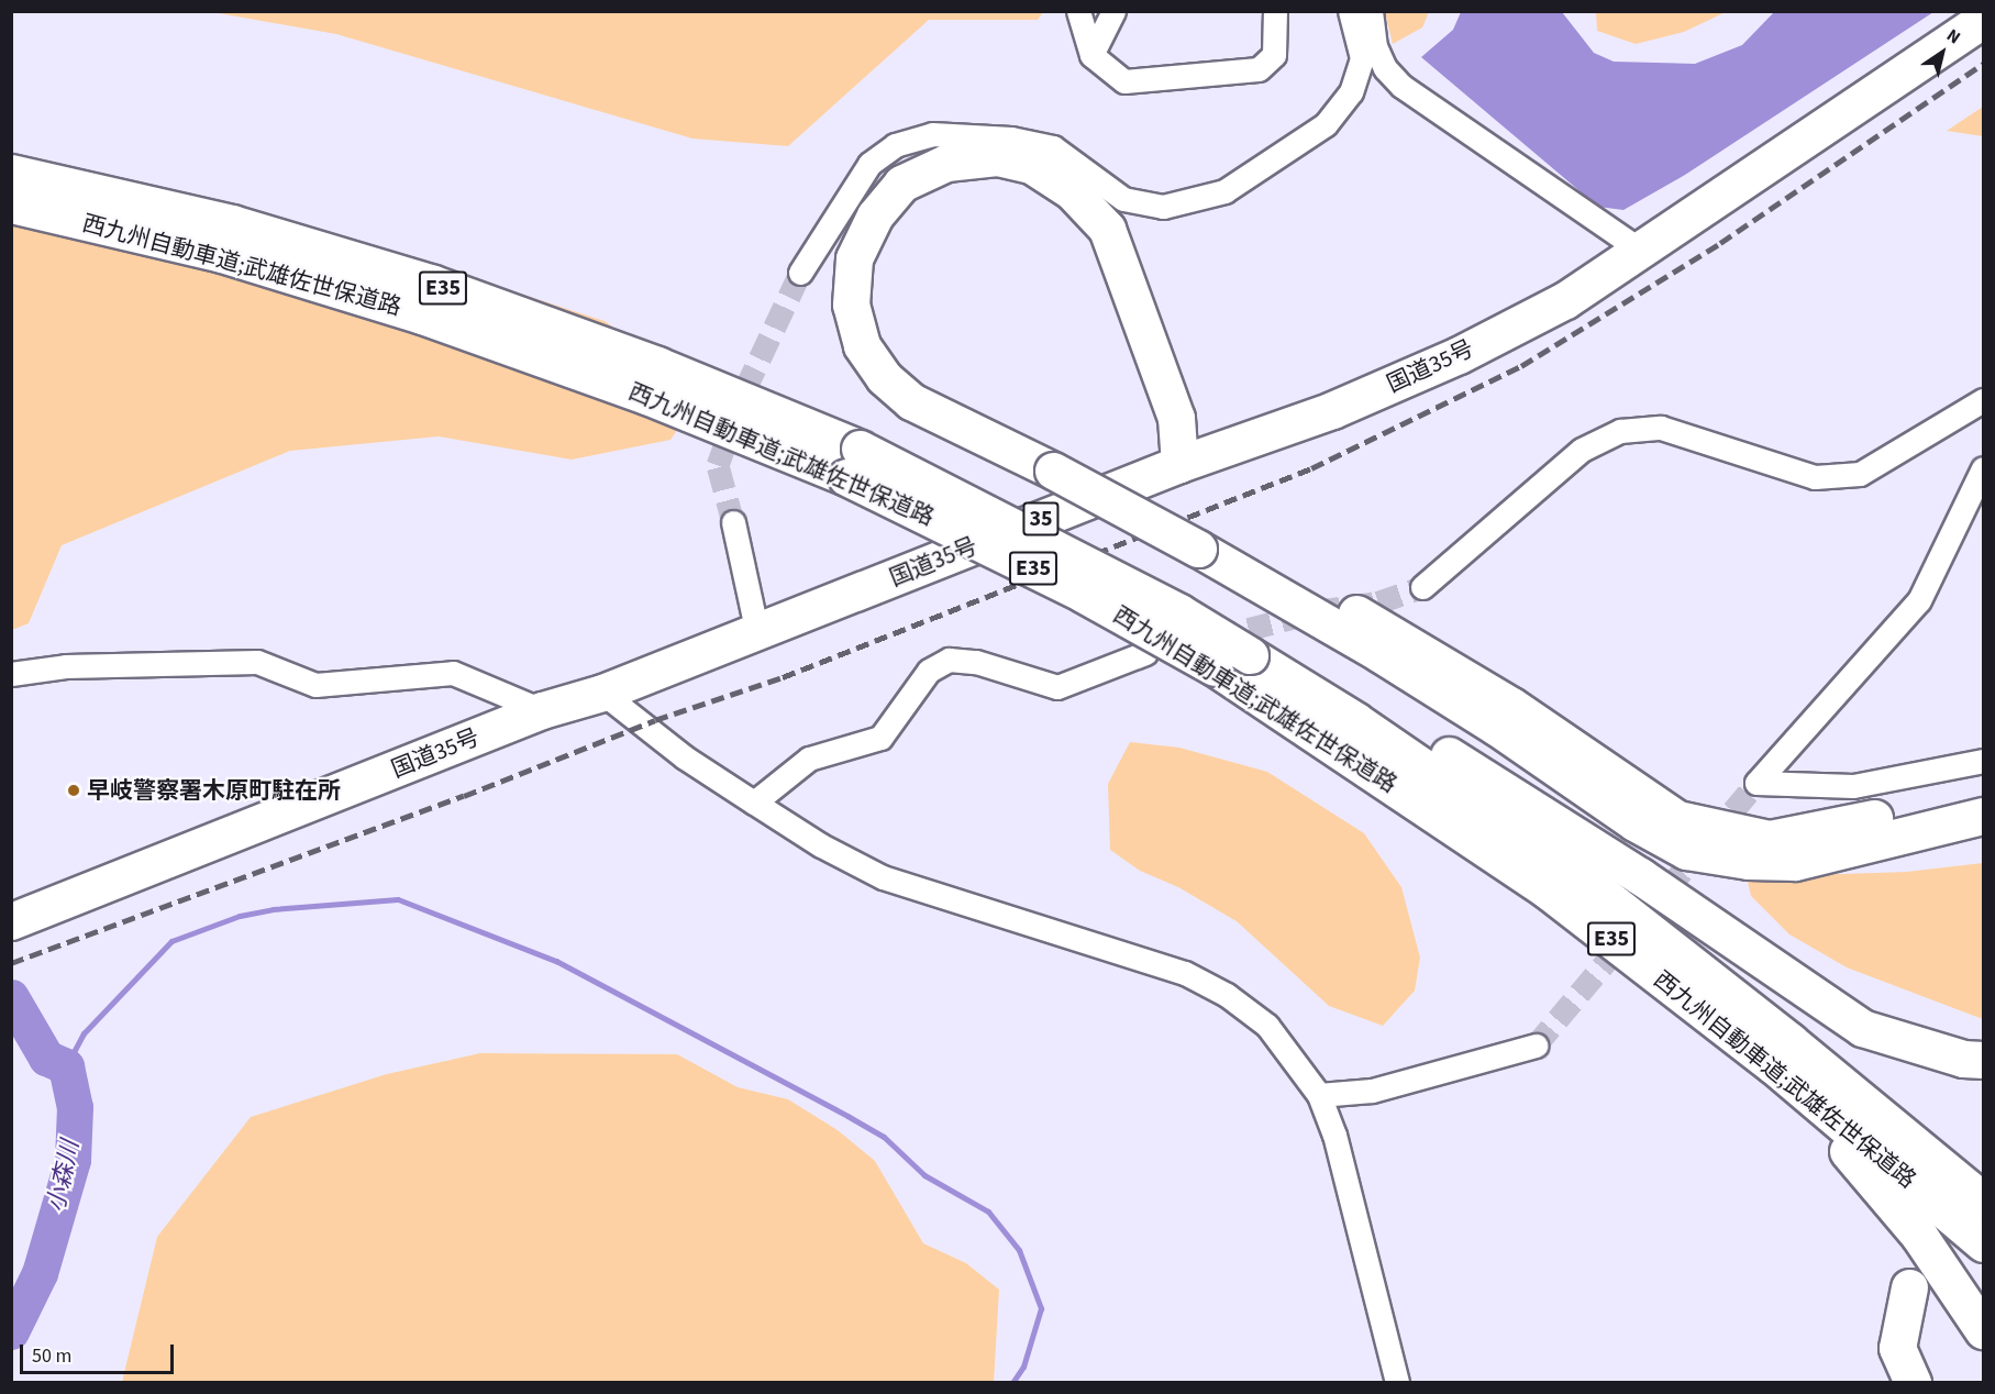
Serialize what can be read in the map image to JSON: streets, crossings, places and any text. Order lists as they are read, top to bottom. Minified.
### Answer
{"streets":{"highway":["西九州自動車道;武雄佐世保道路","E35","国道35号","35"]},"water":["小森川"],"places":["早岐警察署木原町駐在所"],"scale_bar":"50 m","north":"top right"}
